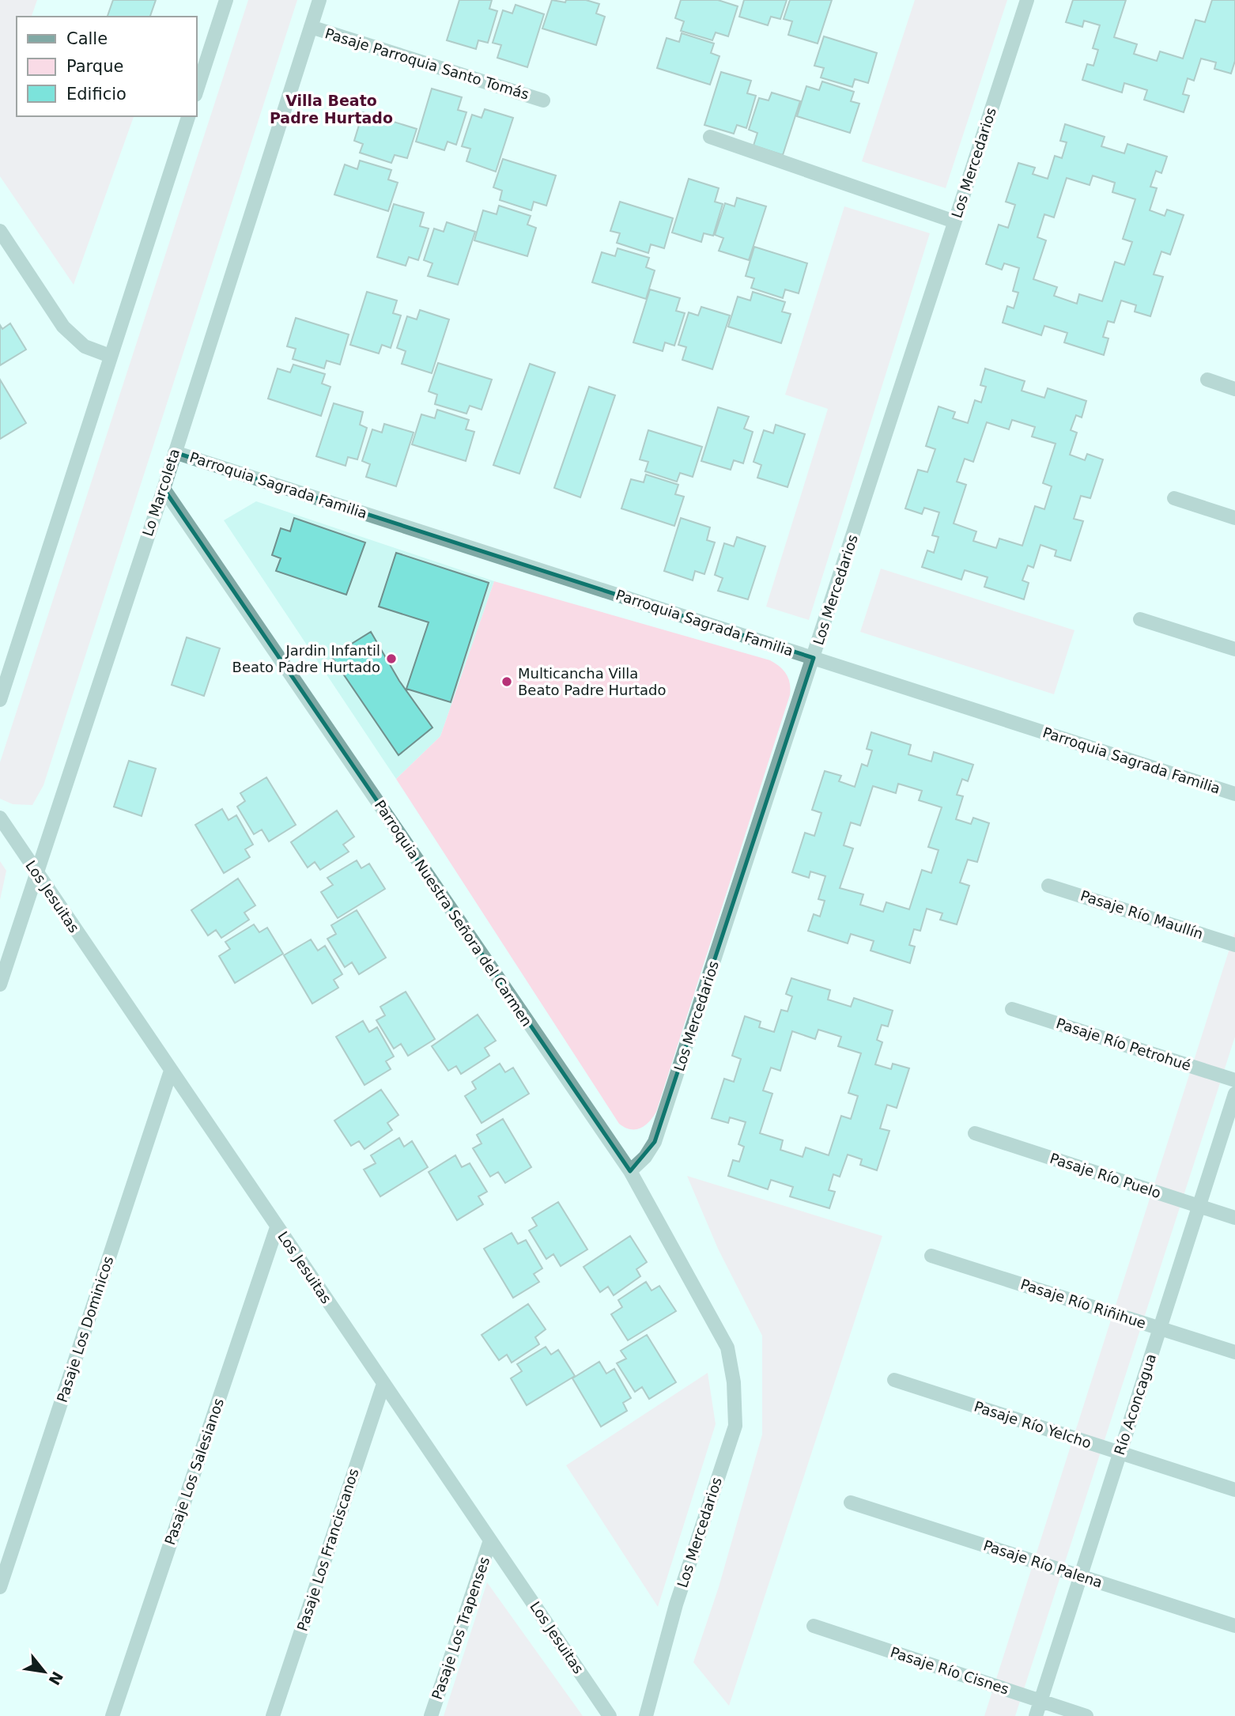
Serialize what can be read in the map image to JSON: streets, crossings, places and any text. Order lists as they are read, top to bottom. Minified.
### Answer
{"streets":{"street":["Pasaje Parroquia Santo Tomás","Los Mercedarios","Parroquia Sagrada Familia","Lo Marcoleta","Los Jesuitas","Parroquia Nuestra Señora del Carmen","Pasaje Río Maullín","Pasaje Río Petrohué","Pasaje Río Puelo","Pasaje Río Riñihue","Pasaje Los Dominicos","Río Aconcagua","Pasaje Río Yelcho","Pasaje Los Salesianos","Pasaje Los Franciscanos","Pasaje Río Palena","Pasaje Los Trapenses","Pasaje Río Cisnes"]},"crossings":[["Pasaje Parroquia Santo Tomás","Lo Marcoleta"],["Los Mercedarios","Parroquia Sagrada Familia"],["Los Mercedarios","Parroquia Nuestra Señora del Carmen"],["Parroquia Sagrada Familia","Lo Marcoleta"],["Lo Marcoleta","Los Jesuitas"],["Lo Marcoleta","Parroquia Nuestra Señora del Carmen"],["Los Jesuitas","Pasaje Los Dominicos"],["Los Jesuitas","Pasaje Los Salesianos"],["Los Jesuitas","Pasaje Los Franciscanos"],["Los Jesuitas","Pasaje Los Trapenses"],["Pasaje Río Puelo","Río Aconcagua"],["Pasaje Río Riñihue","Río Aconcagua"],["Río Aconcagua","Pasaje Río Yelcho"],["Río Aconcagua","Pasaje Río Palena"],["Río Aconcagua","Pasaje Río Cisnes"]],"districts":["Villa Beato Padre Hurtado"],"places":["Jardin Infantil Beato Padre Hurtado","Multicancha Villa Beato Padre Hurtado"],"legend":["Calle","Parque","Edificio"],"north":"bottom right"}
